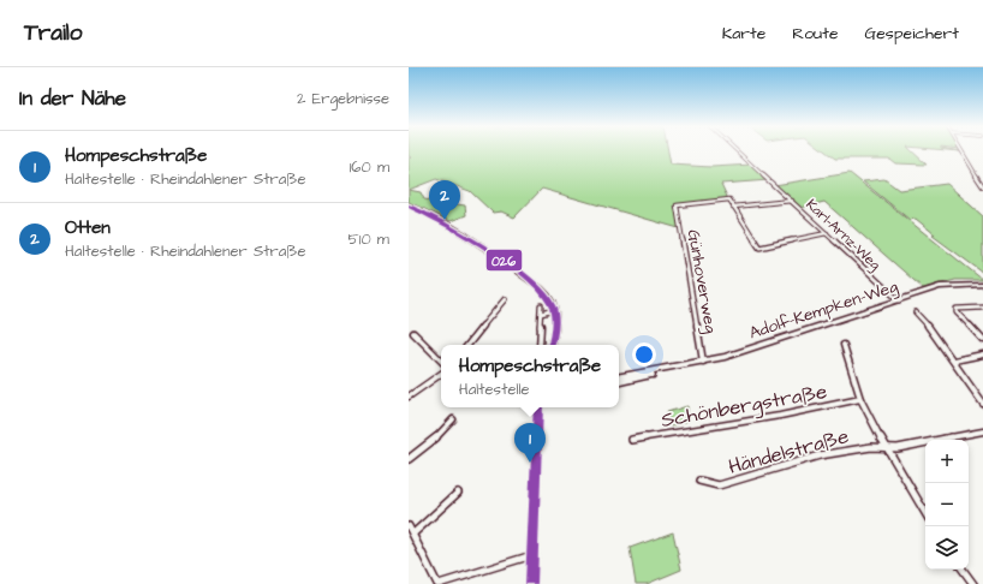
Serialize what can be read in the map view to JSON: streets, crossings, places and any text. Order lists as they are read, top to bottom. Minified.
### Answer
{"streets":{"main road":["Adolf-Kempken-Weg"],"street":["Karl-Arnz-Weg","Günhoverweg","Schönbergstraße","Händelstraße"]},"crossings":[["Karl-Arnz-Weg","Adolf-Kempken-Weg"],["Günhoverweg","Adolf-Kempken-Weg"]],"lines":["transit line 026"],"page":{"header":"Trailo","nav":["Karte","Route","Gespeichert"],"heading":["In der Nähe","2 Ergebnisse"],"list":[{"mark":"1","name":"Hompeschstraße","note":"Haltestelle · Rheindahlener Straße","value":"160 m"},{"mark":"2","name":"Otten","note":"Haltestelle · Rheindahlener Straße","value":"510 m"}],"pins":["2","1"],"popup":["Hompeschstraße","Haltestelle"],"map_buttons":["+","−"]}}
